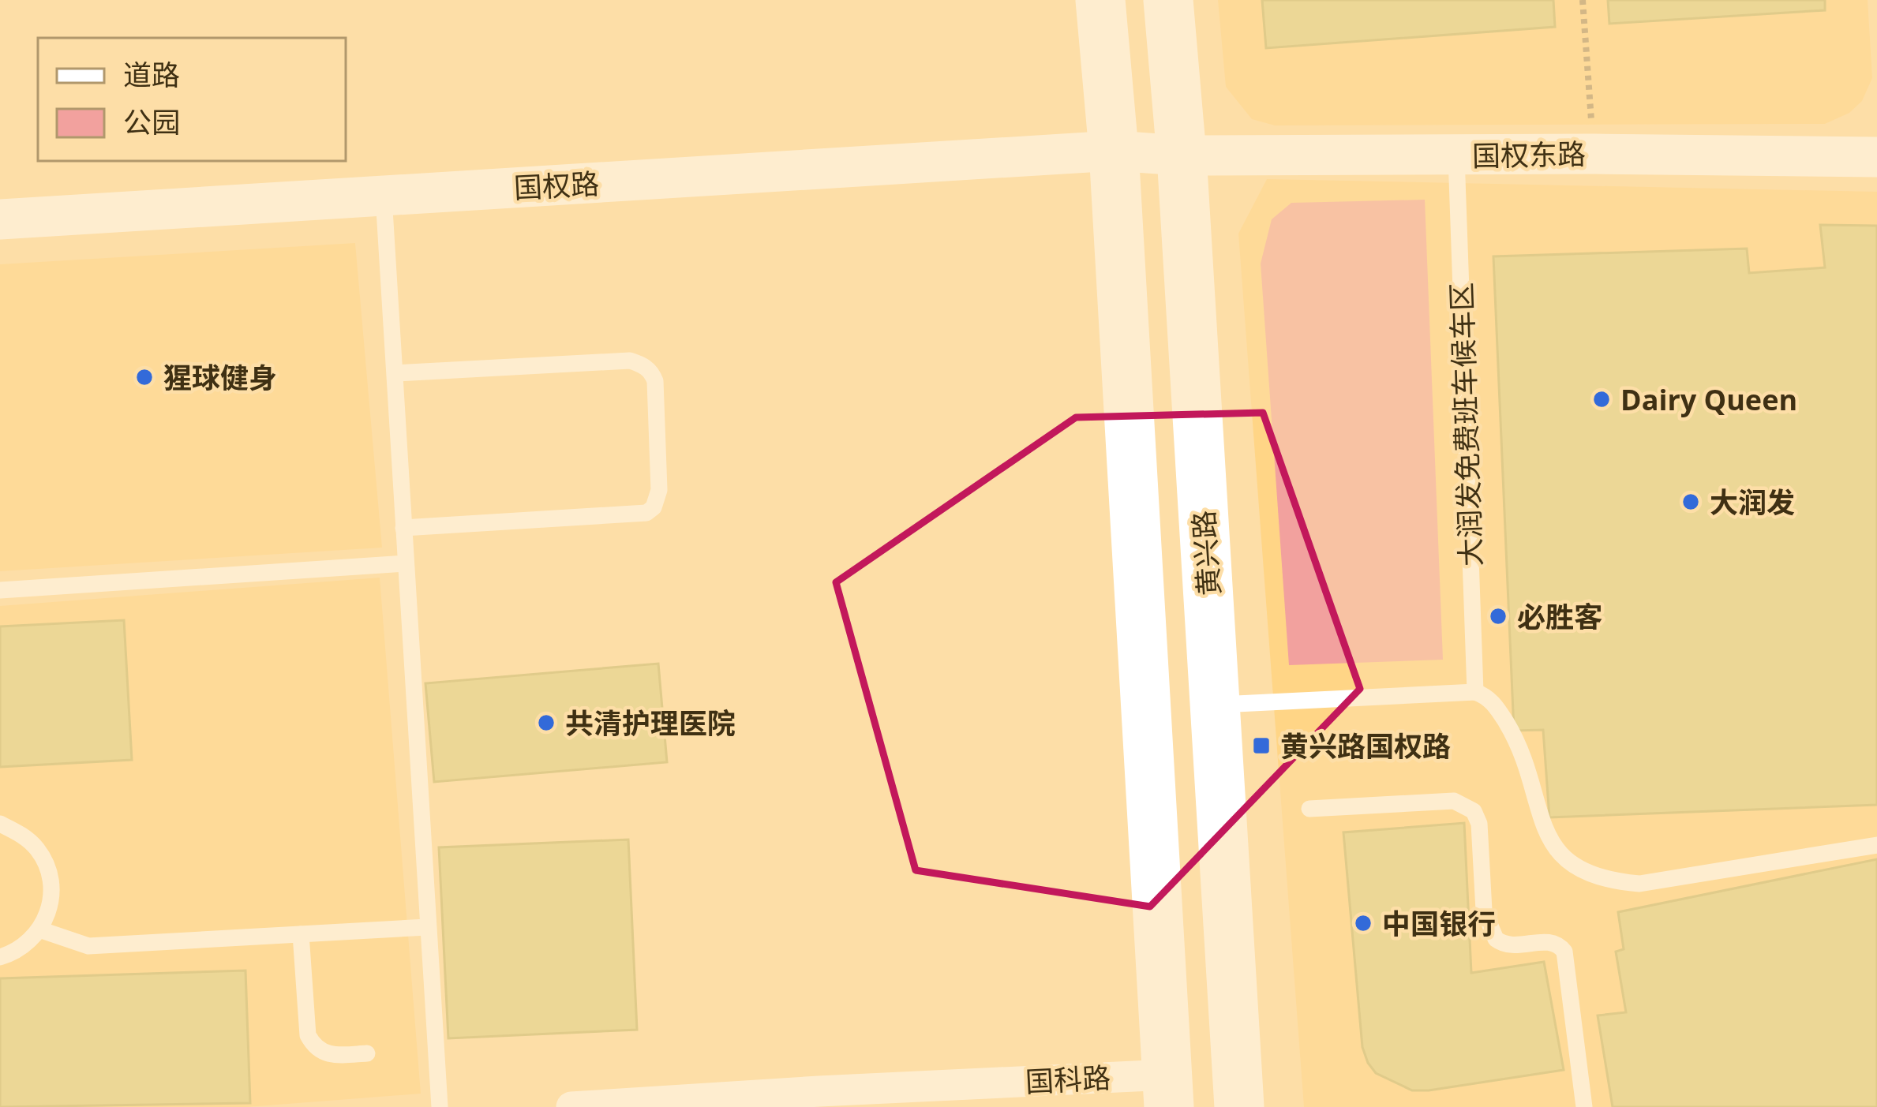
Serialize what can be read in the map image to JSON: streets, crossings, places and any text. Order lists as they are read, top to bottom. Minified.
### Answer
{"streets":{"main road":["黄兴路"],"street":["国权东路","国权路","国科路"],"lane":["大润发免费班车候车区"]},"crossings":[["国权东路","国权路"],["国权东路","大润发免费班车候车区"],["国权东路","黄兴路"],["国权路","黄兴路"]],"places":{"other":["猩球健身","Dairy Queen","大润发","必胜客","共清护理医院","中国银行"],"transit":["黄兴路国权路"]},"legend":["道路","公园"]}
